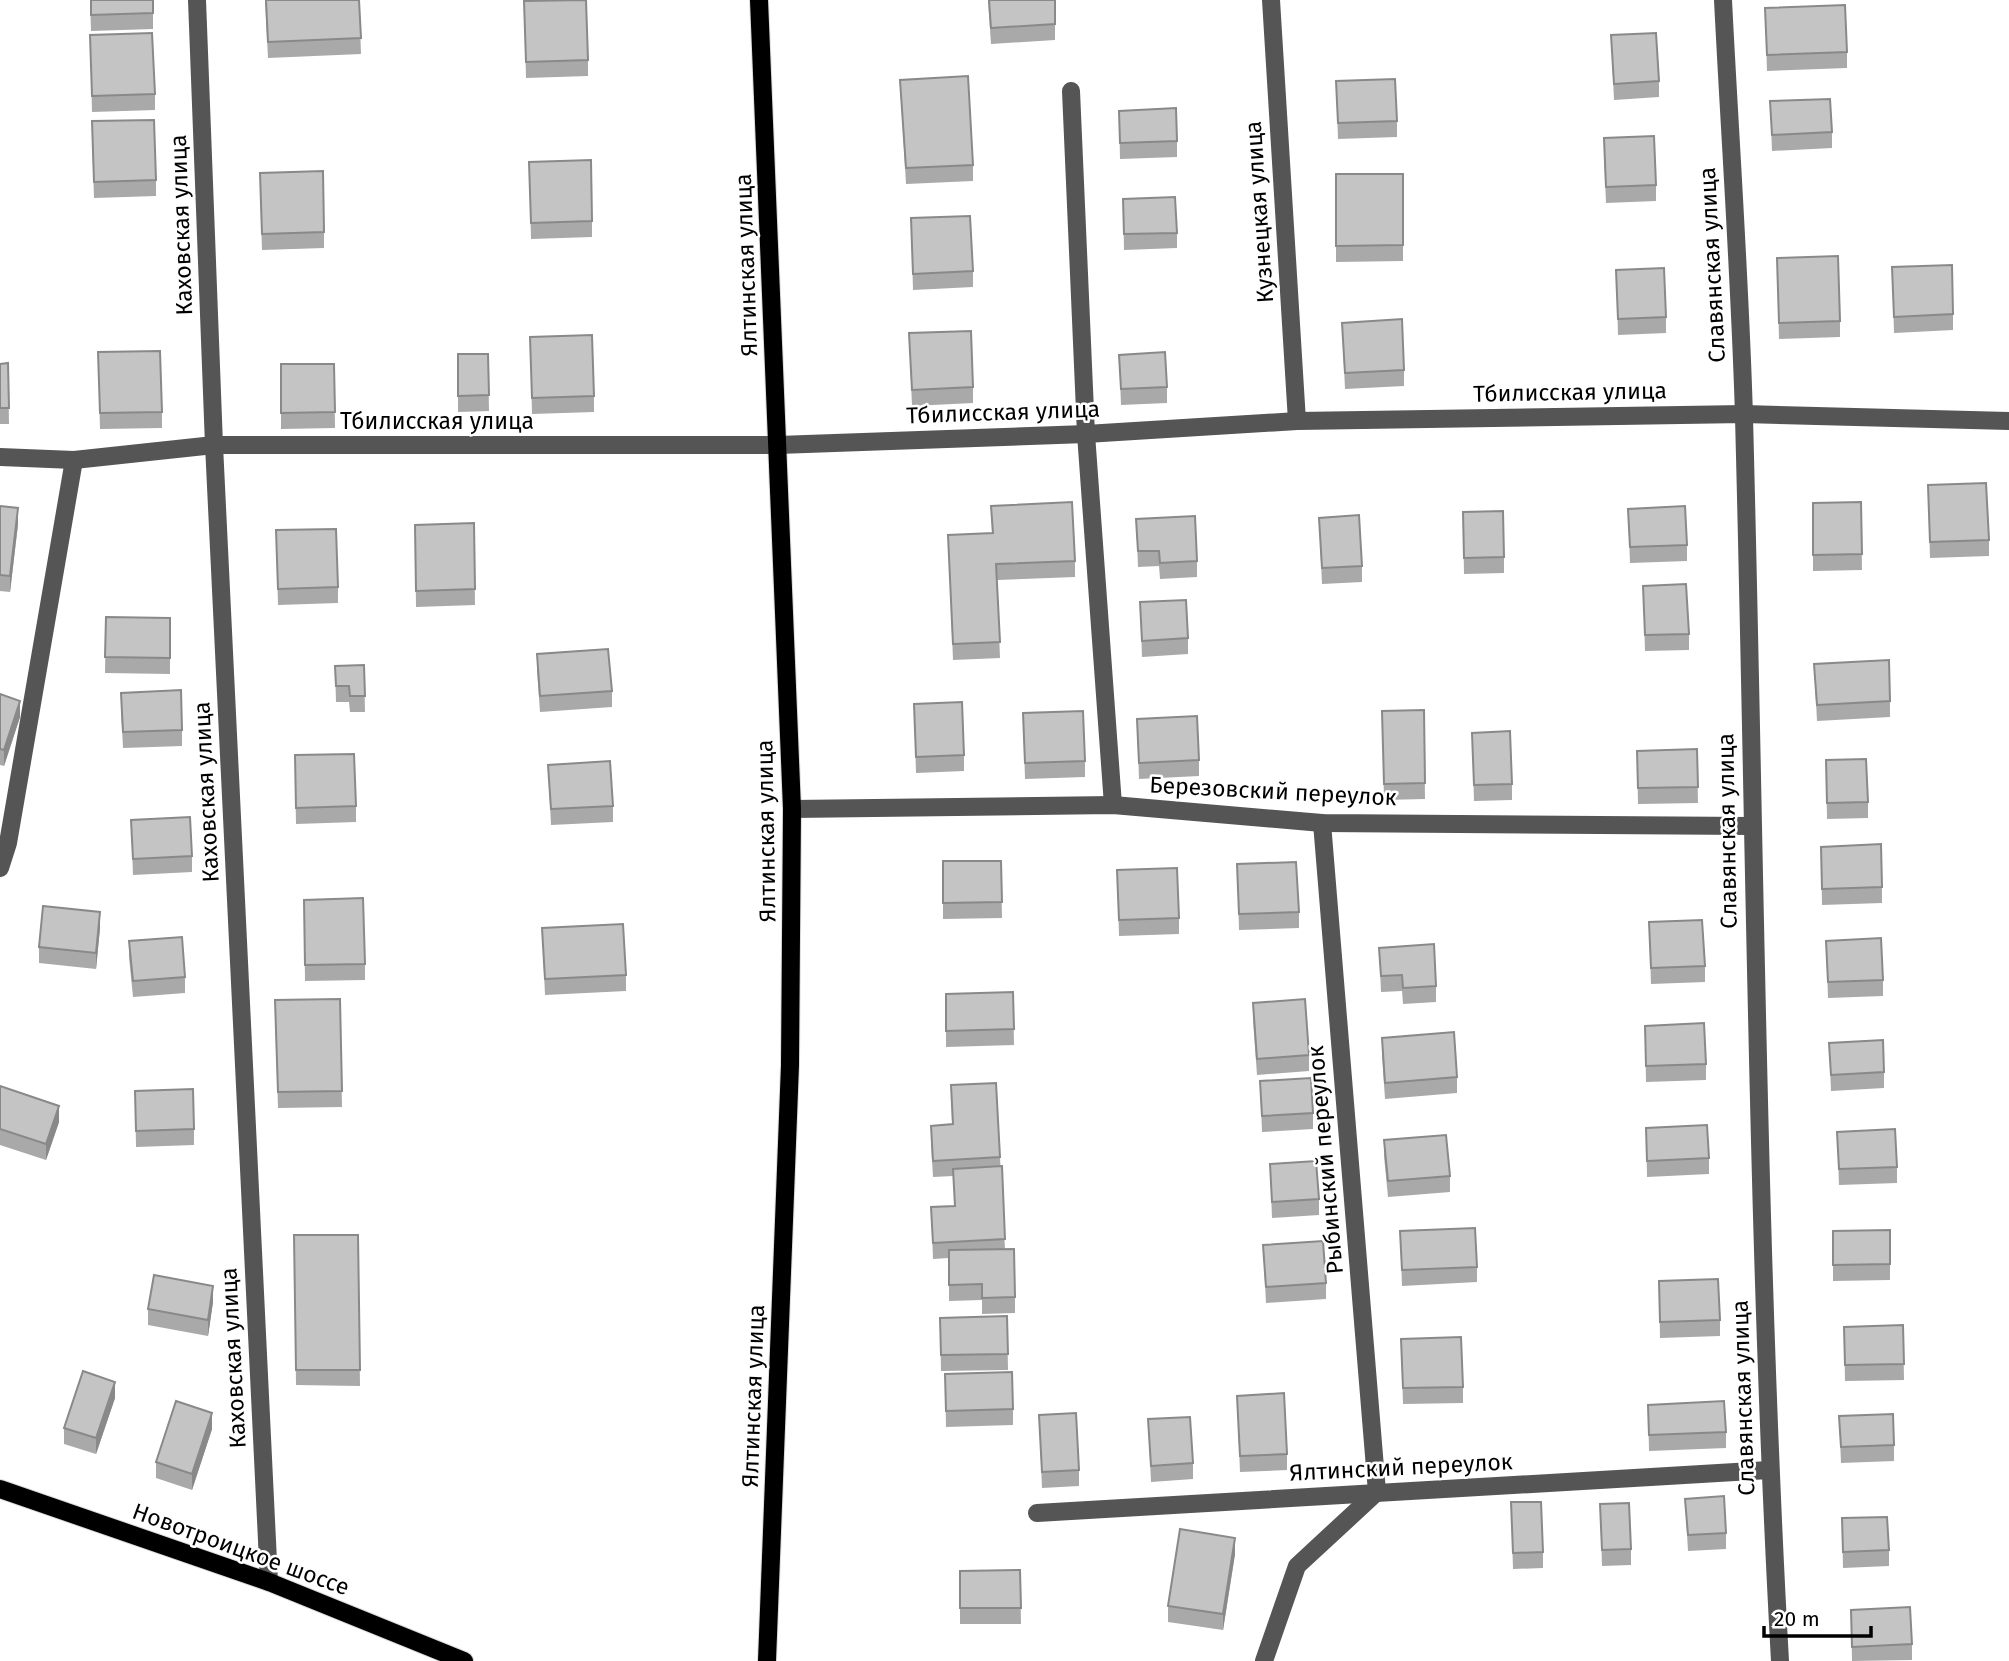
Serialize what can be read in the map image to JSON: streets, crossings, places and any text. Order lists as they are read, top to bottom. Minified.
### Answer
{"streets":{"main road":["Ялтинская улица","Новотроицкое шоссе"],"street":["Кузнецкая улица","Каховская улица","Славянская улица","Тбилисская улица","Березовский переулок","Рыбинский переулок","Ялтинский переулок"]},"crossings":[["Кузнецкая улица","Тбилисская улица"],["Каховская улица","Тбилисская улица"],["Каховская улица","Новотроицкое шоссе"],["Ялтинская улица","Тбилисская улица"],["Ялтинская улица","Березовский переулок"],["Славянская улица","Тбилисская улица"],["Славянская улица","Березовский переулок"],["Славянская улица","Ялтинский переулок"],["Березовский переулок","Рыбинский переулок"],["Рыбинский переулок","Ялтинский переулок"]],"scale_bar":"20 m"}
